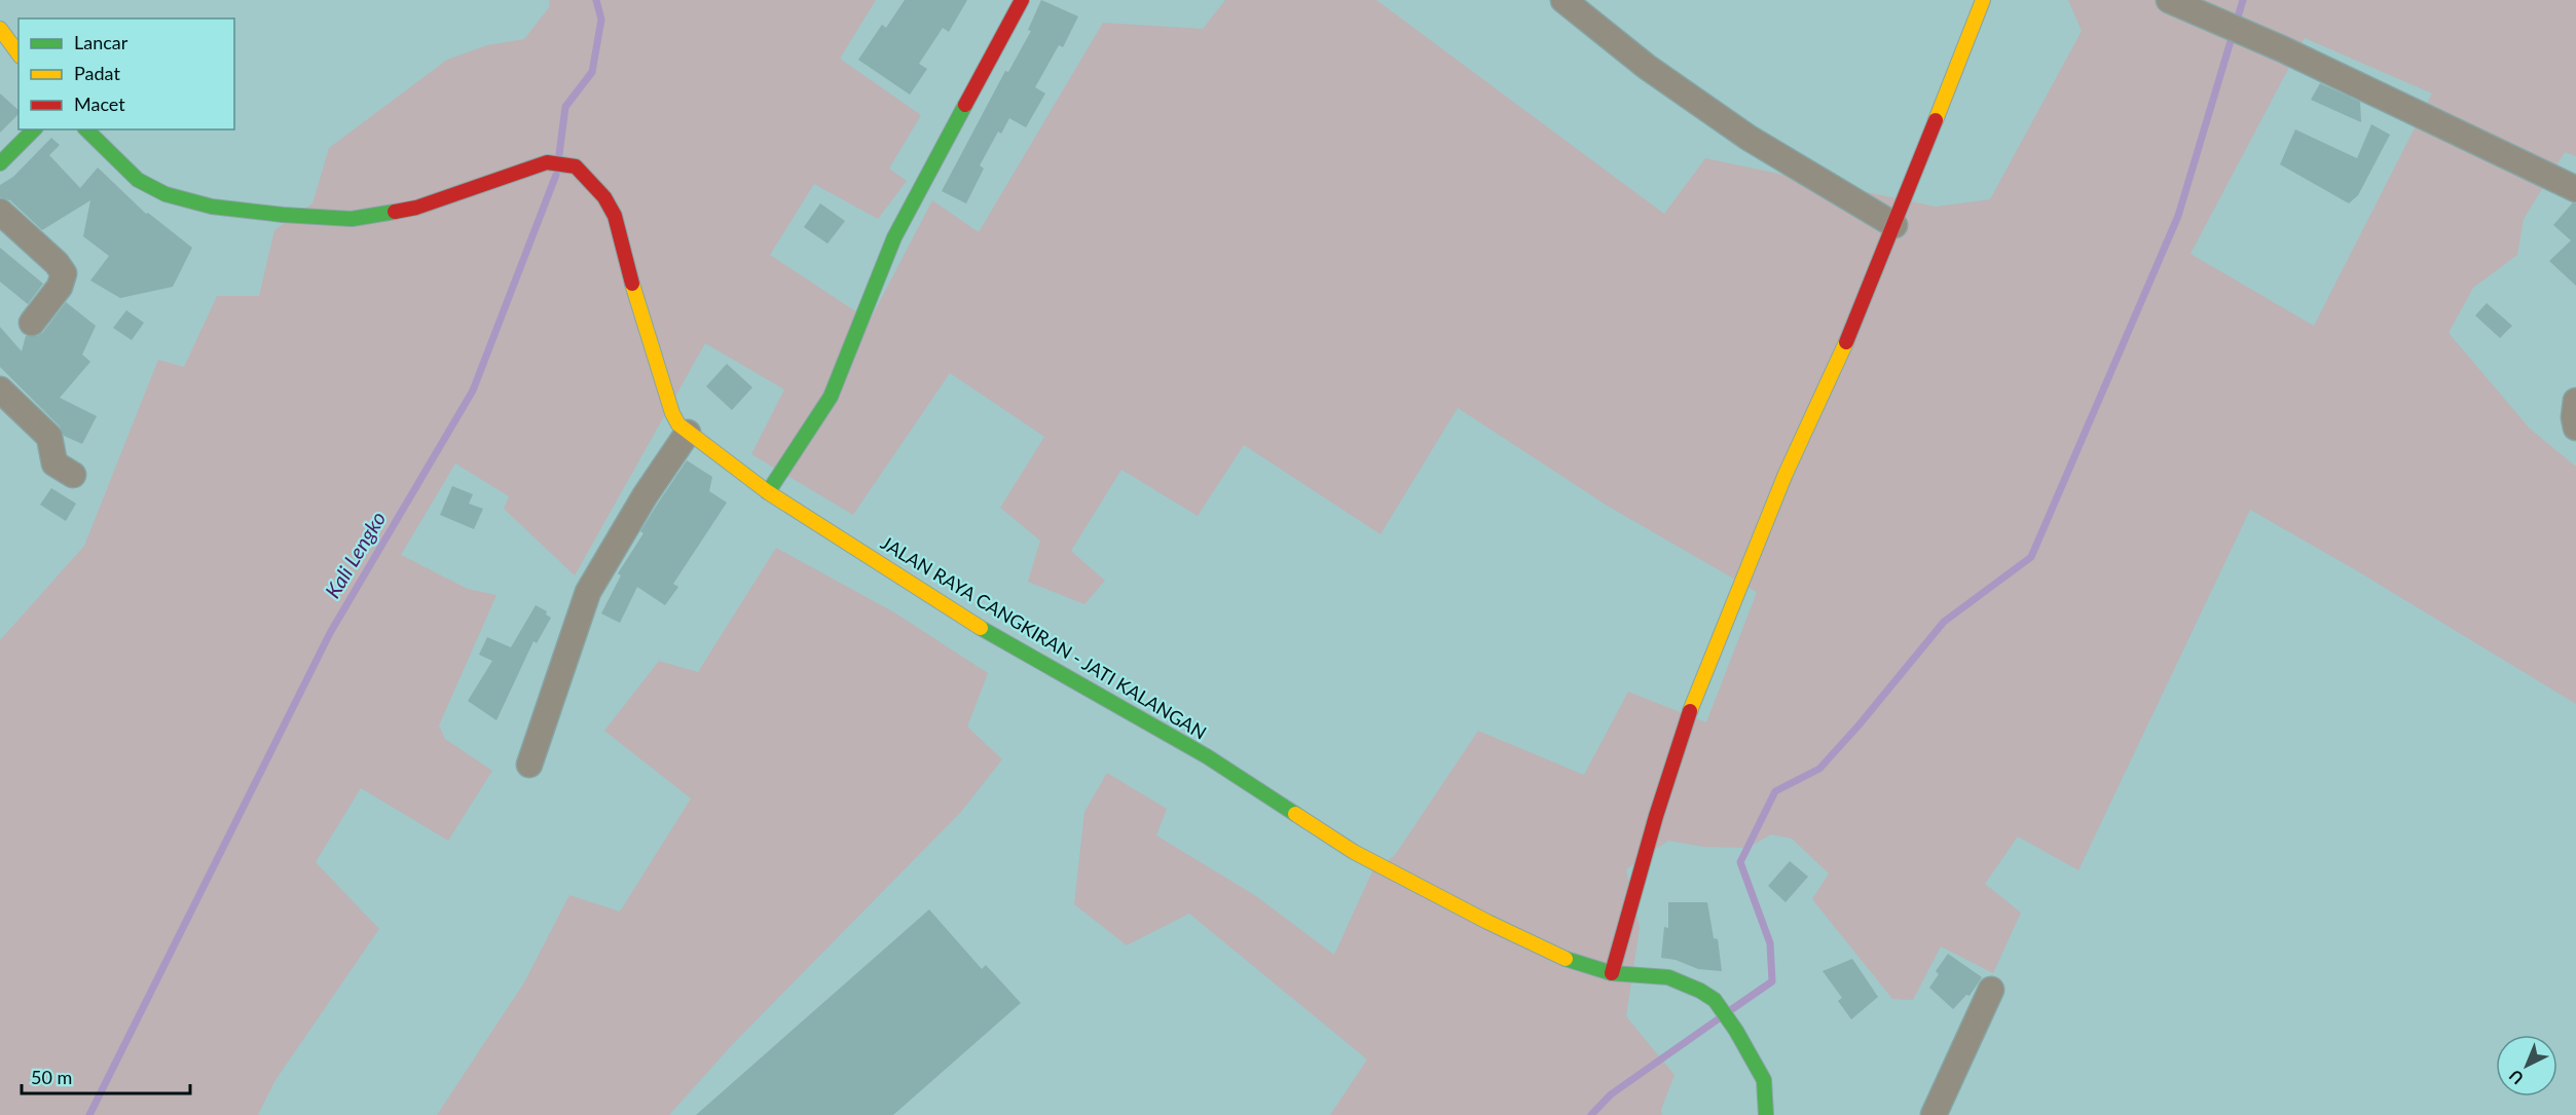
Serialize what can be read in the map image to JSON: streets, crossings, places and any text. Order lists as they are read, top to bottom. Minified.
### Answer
{"streets":{"street":["JALAN RAYA CANGKIRAN - JATI KALANGAN"]},"water":["Kali Lengko"],"legend":["Lancar","Padat","Macet"],"scale_bar":"50 m","north":"bottom left"}
